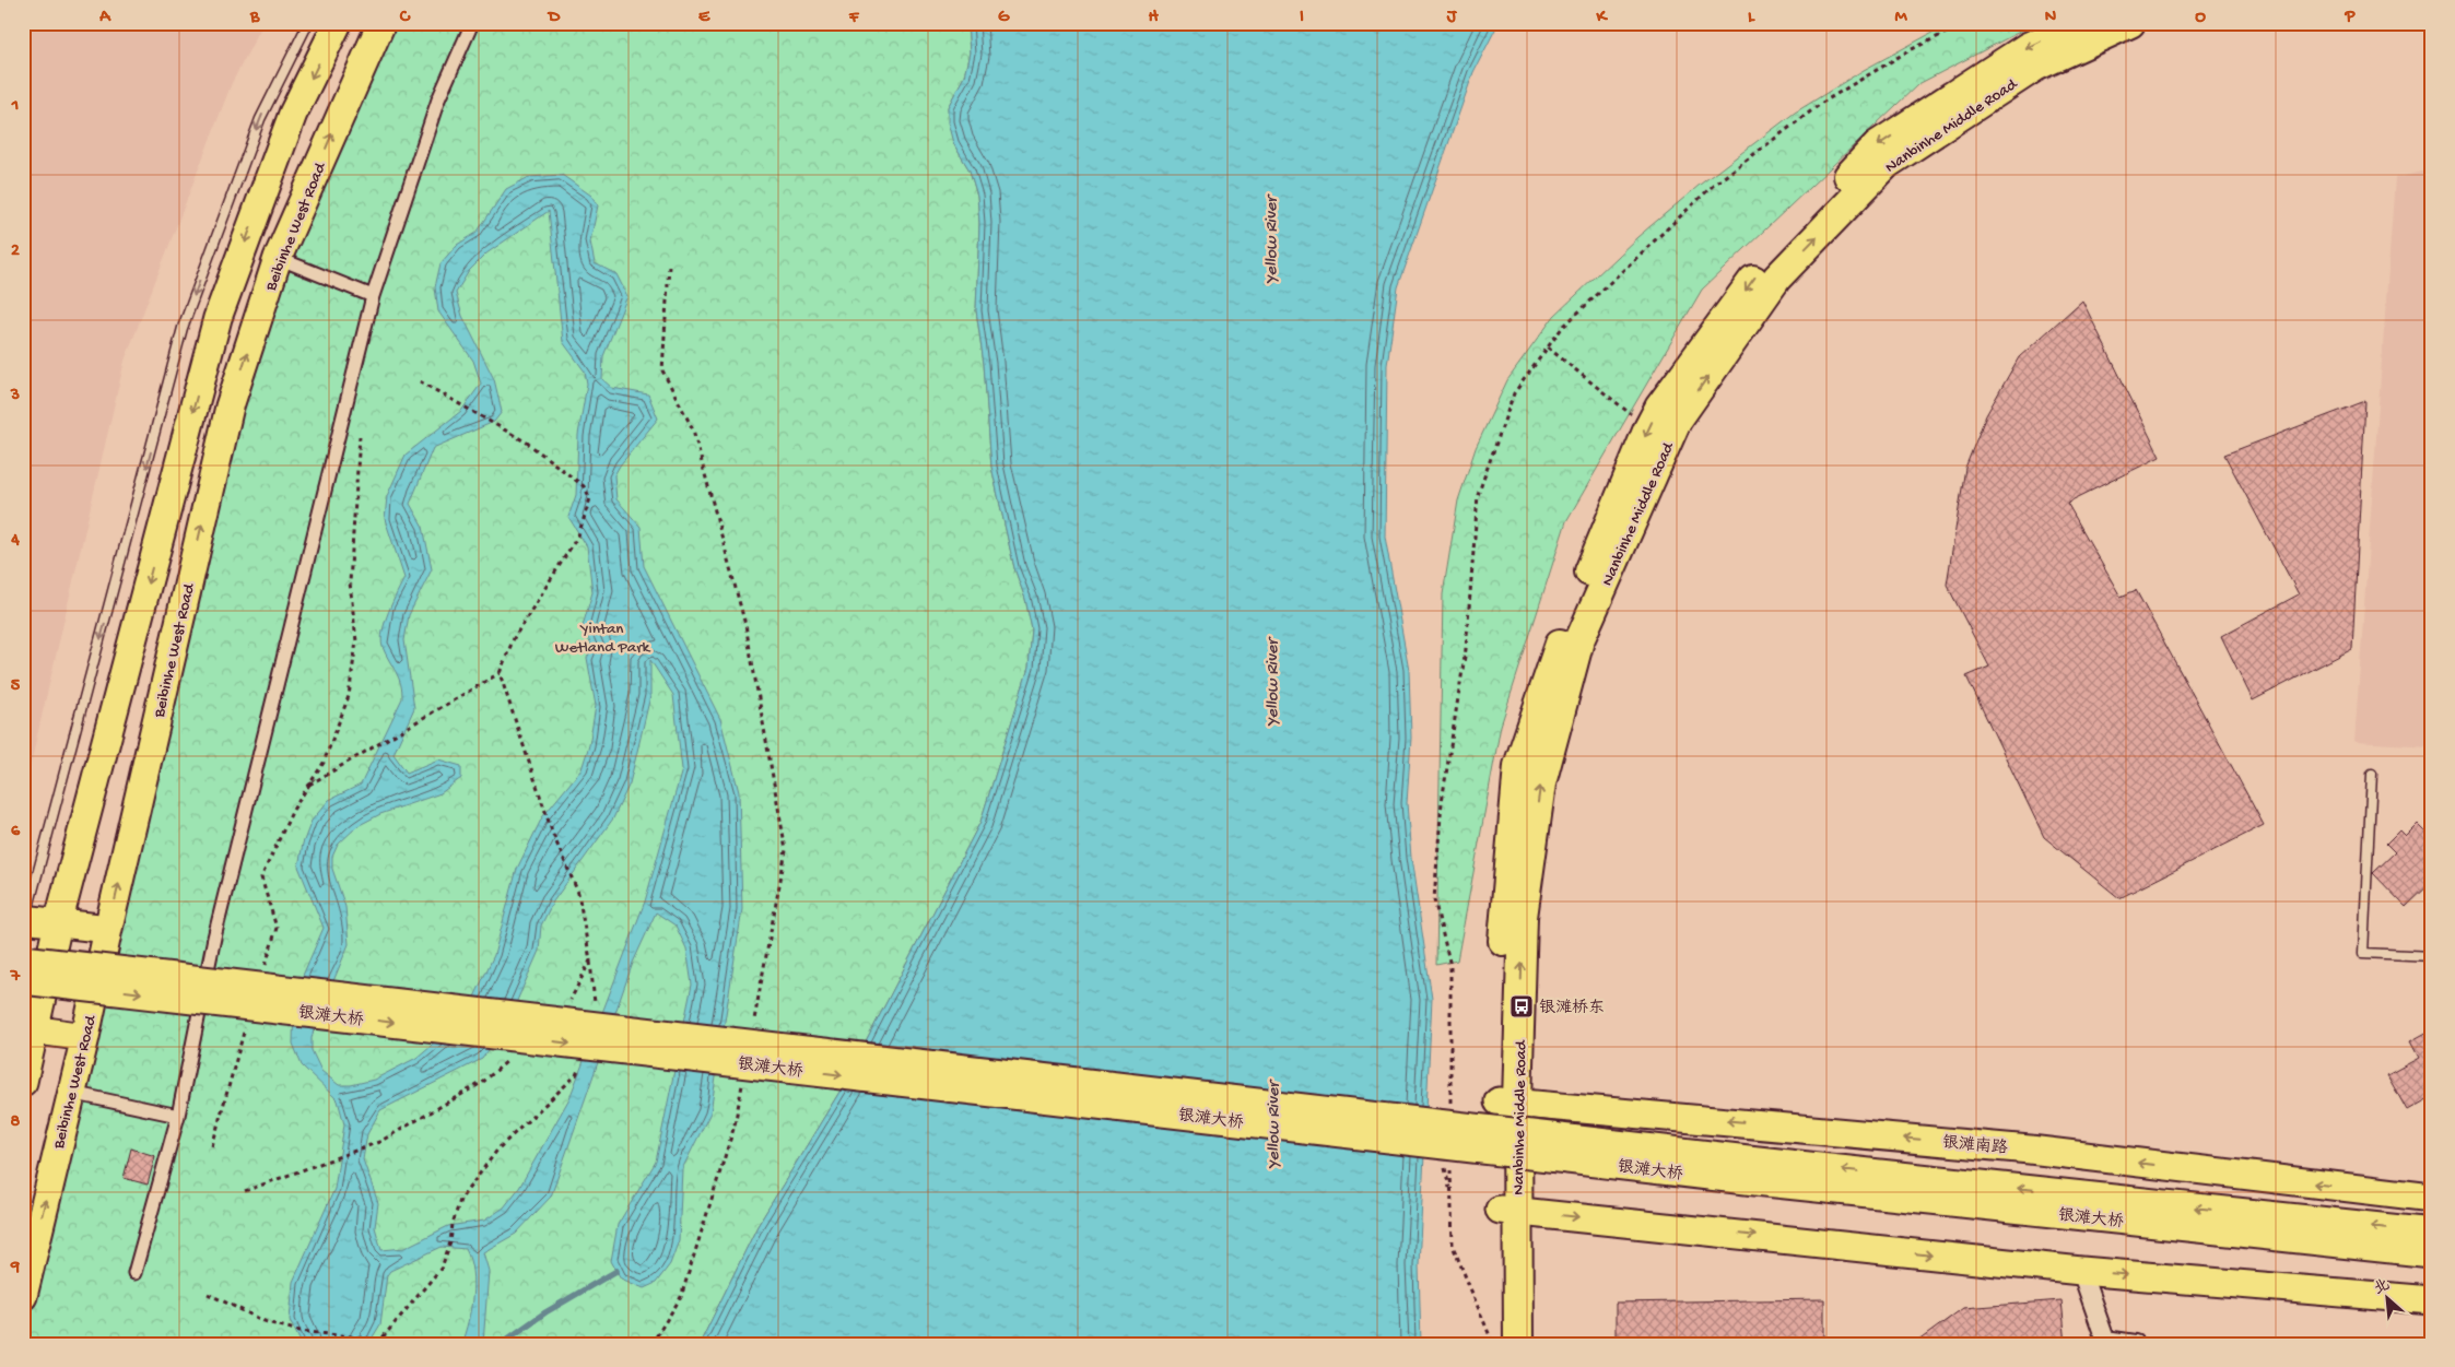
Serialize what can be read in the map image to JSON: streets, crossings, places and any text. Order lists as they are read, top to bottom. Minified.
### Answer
{"streets":{"highway":["Nanbinhe Middle Road"],"main road":["Beibinhe West Road","银滩大桥","银滩南路"]},"crossings":[["Nanbinhe Middle Road","银滩南路"]],"water":["Yellow River"],"parks":["Yintan Wetland Park"],"places":{"bus stop":["银滩桥东"]},"north":"top left","grid":{"columns":["A","B","C","D","E","F","G","H","I","J","K","L","M","N","O","P"],"rows":["1","2","3","4","5","6","7","8","9"]}}
